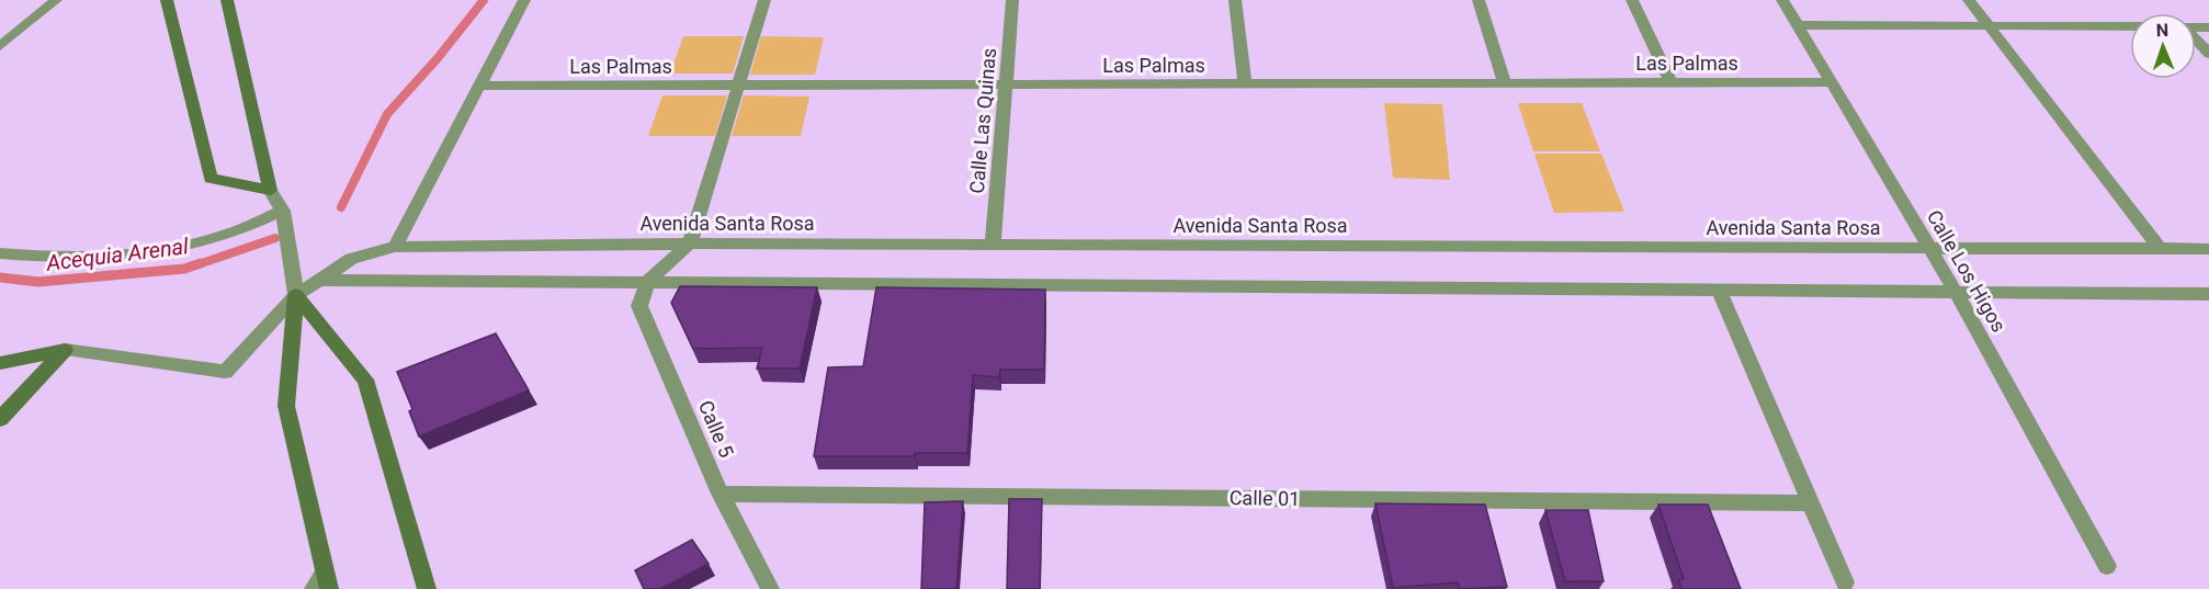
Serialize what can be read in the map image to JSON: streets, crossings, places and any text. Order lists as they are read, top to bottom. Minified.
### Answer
{"streets":{"street":["Las Palmas","Calle Las Quinas","Avenida Santa Rosa","Calle Los Higos","Calle 5","Calle 01"]},"crossings":[["Las Palmas","Calle Las Quinas"],["Las Palmas","Calle Los Higos"],["Calle Las Quinas","Avenida Santa Rosa"],["Avenida Santa Rosa","Calle Los Higos"],["Calle 5","Calle 01"]],"water":["Acequia Arenal"],"north":"top"}
